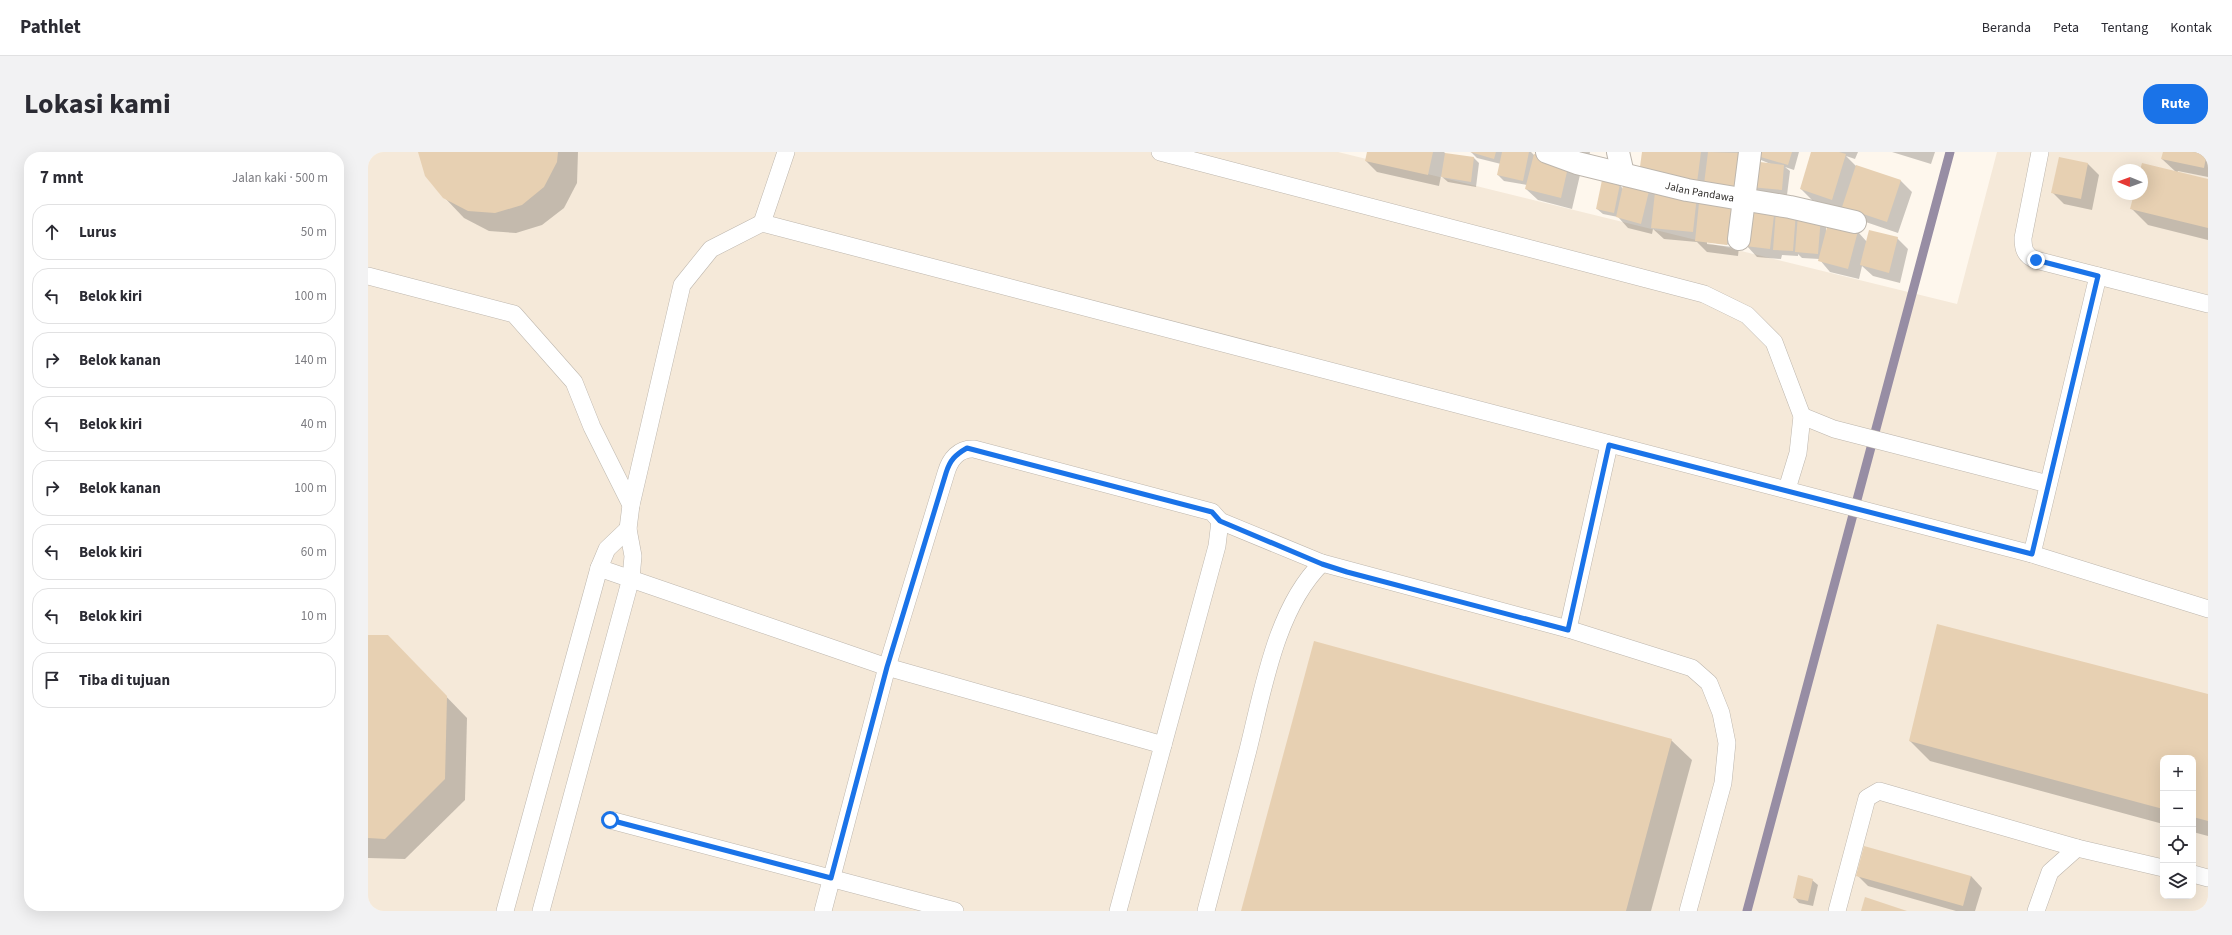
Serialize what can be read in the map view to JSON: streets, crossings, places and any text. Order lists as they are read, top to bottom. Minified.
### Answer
{"streets":{"street":["Jalan Pandawa"]},"north":"left","page":{"header":"Pathlet","nav":["Beranda","Peta","Tentang","Kontak"],"title":"Lokasi kami","buttons":"Rute","heading":["7 mnt","Jalan kaki · 500 m"],"list":[["Lurus","50 m"],["Belok kiri","100 m"],["Belok kanan","140 m"],["Belok kiri","40 m"],["Belok kanan","100 m"],["Belok kiri","60 m"],["Belok kiri","10 m"],"Tiba di tujuan"],"map_buttons":["+","−"]}}
